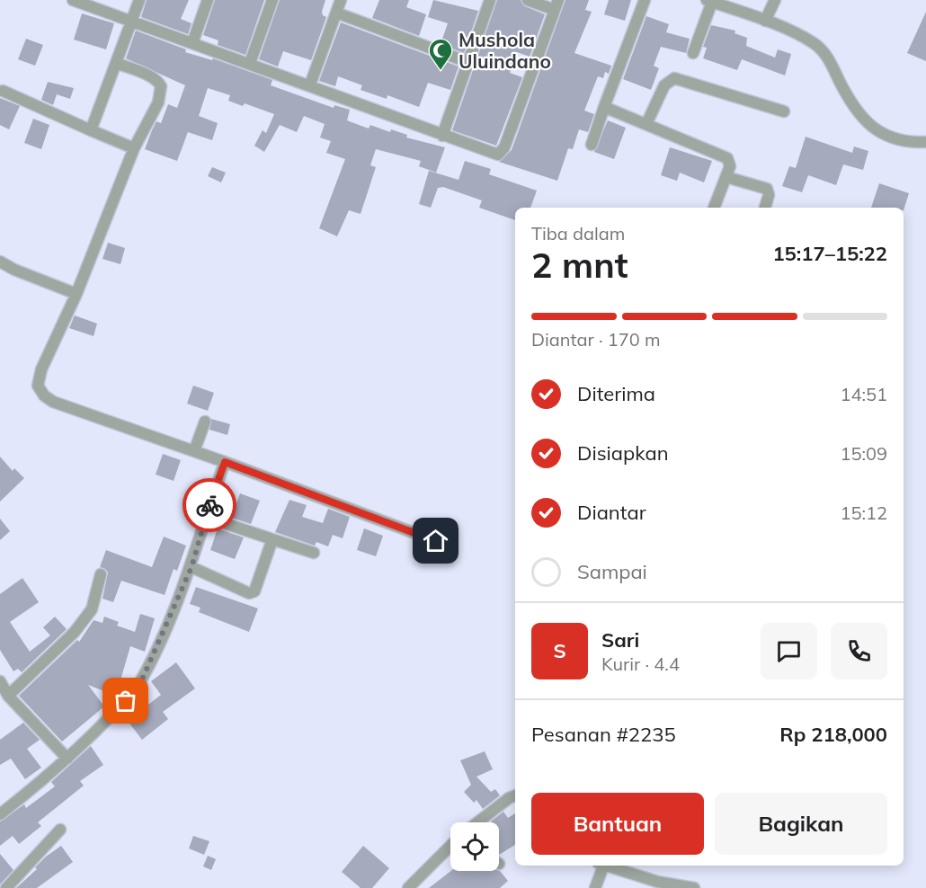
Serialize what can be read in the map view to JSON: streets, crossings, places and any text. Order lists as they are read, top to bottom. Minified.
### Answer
{"places":{"mosque":["Mushola Uluindano"]},"page":{"heading":["2 mnt","Tiba dalam","15:17–15:22"],"panel":["Sari","Kurir · 4.4","Pesanan #2235","Rp 218,000"],"bar":"Diantar · 170 m","list":[["Diterima","14:51"],["Disiapkan","15:09"],["Diantar","15:12"],"Sampai"],"round":"S","buttons":["Bantuan","Bagikan"]}}
